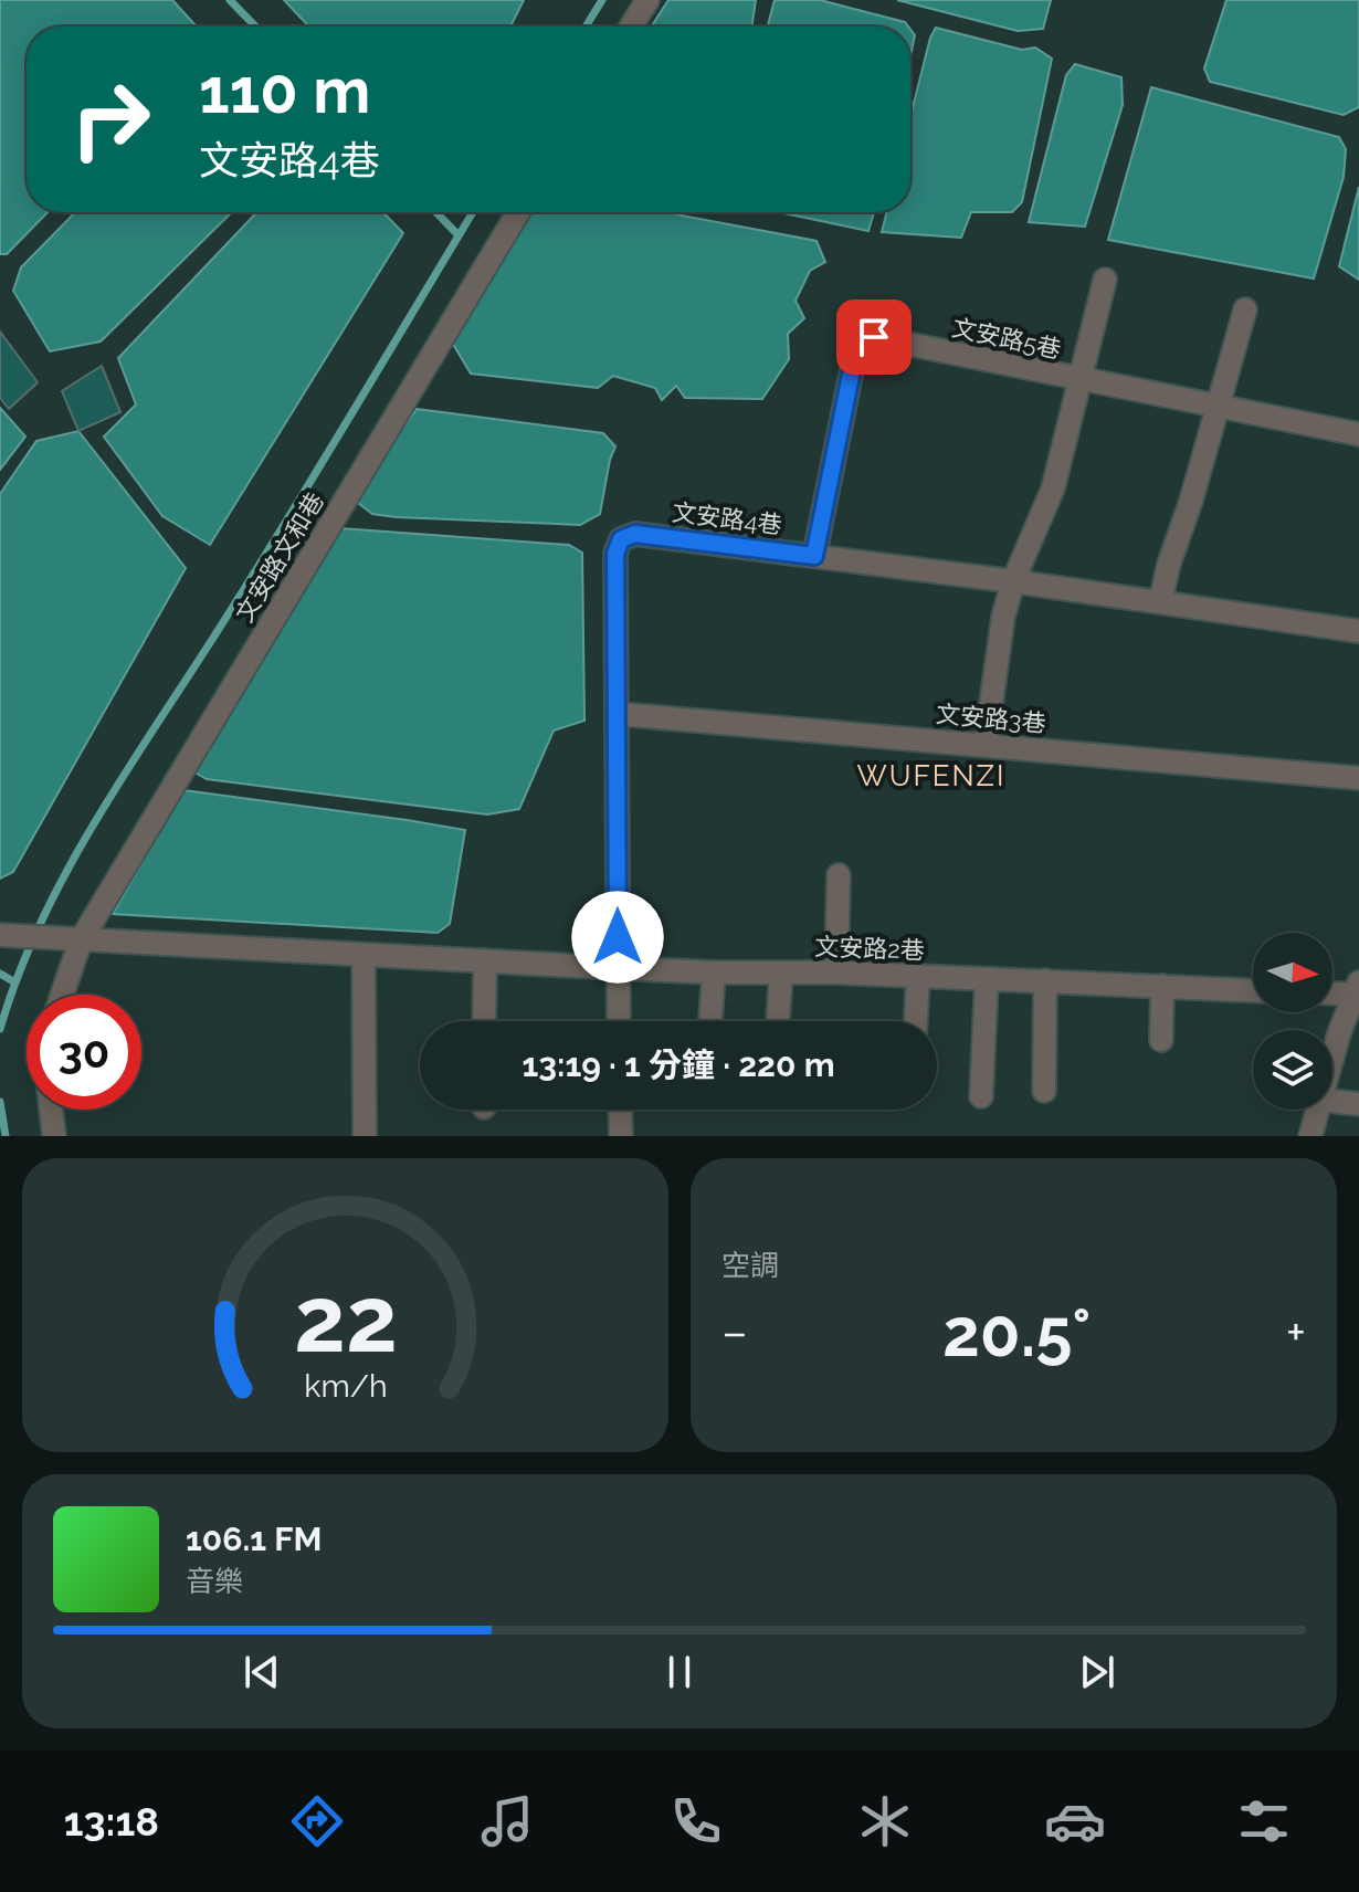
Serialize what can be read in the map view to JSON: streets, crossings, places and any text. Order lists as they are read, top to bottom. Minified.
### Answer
{"streets":{"street":["文安路5巷","文安路4巷","文安路文和巷","文安路3巷","文安路2巷"]},"crossings":[["文安路5巷","文安路4巷"],["文安路4巷","文安路3巷"],["文安路4巷","文安路2巷"],["文安路文和巷","文安路2巷"]],"districts":["WUFENZI"],"north":"right","page":{"turn":["110 m","文安路4巷"],"limit":"30","trip":"13:19 · 1 分鐘 · 220 m","tile":"空調","heat":["−","20.5°","+"],"song":["106.1 FM","音樂"],"tabs":"13:18","gauge":["22","km/h"]}}
